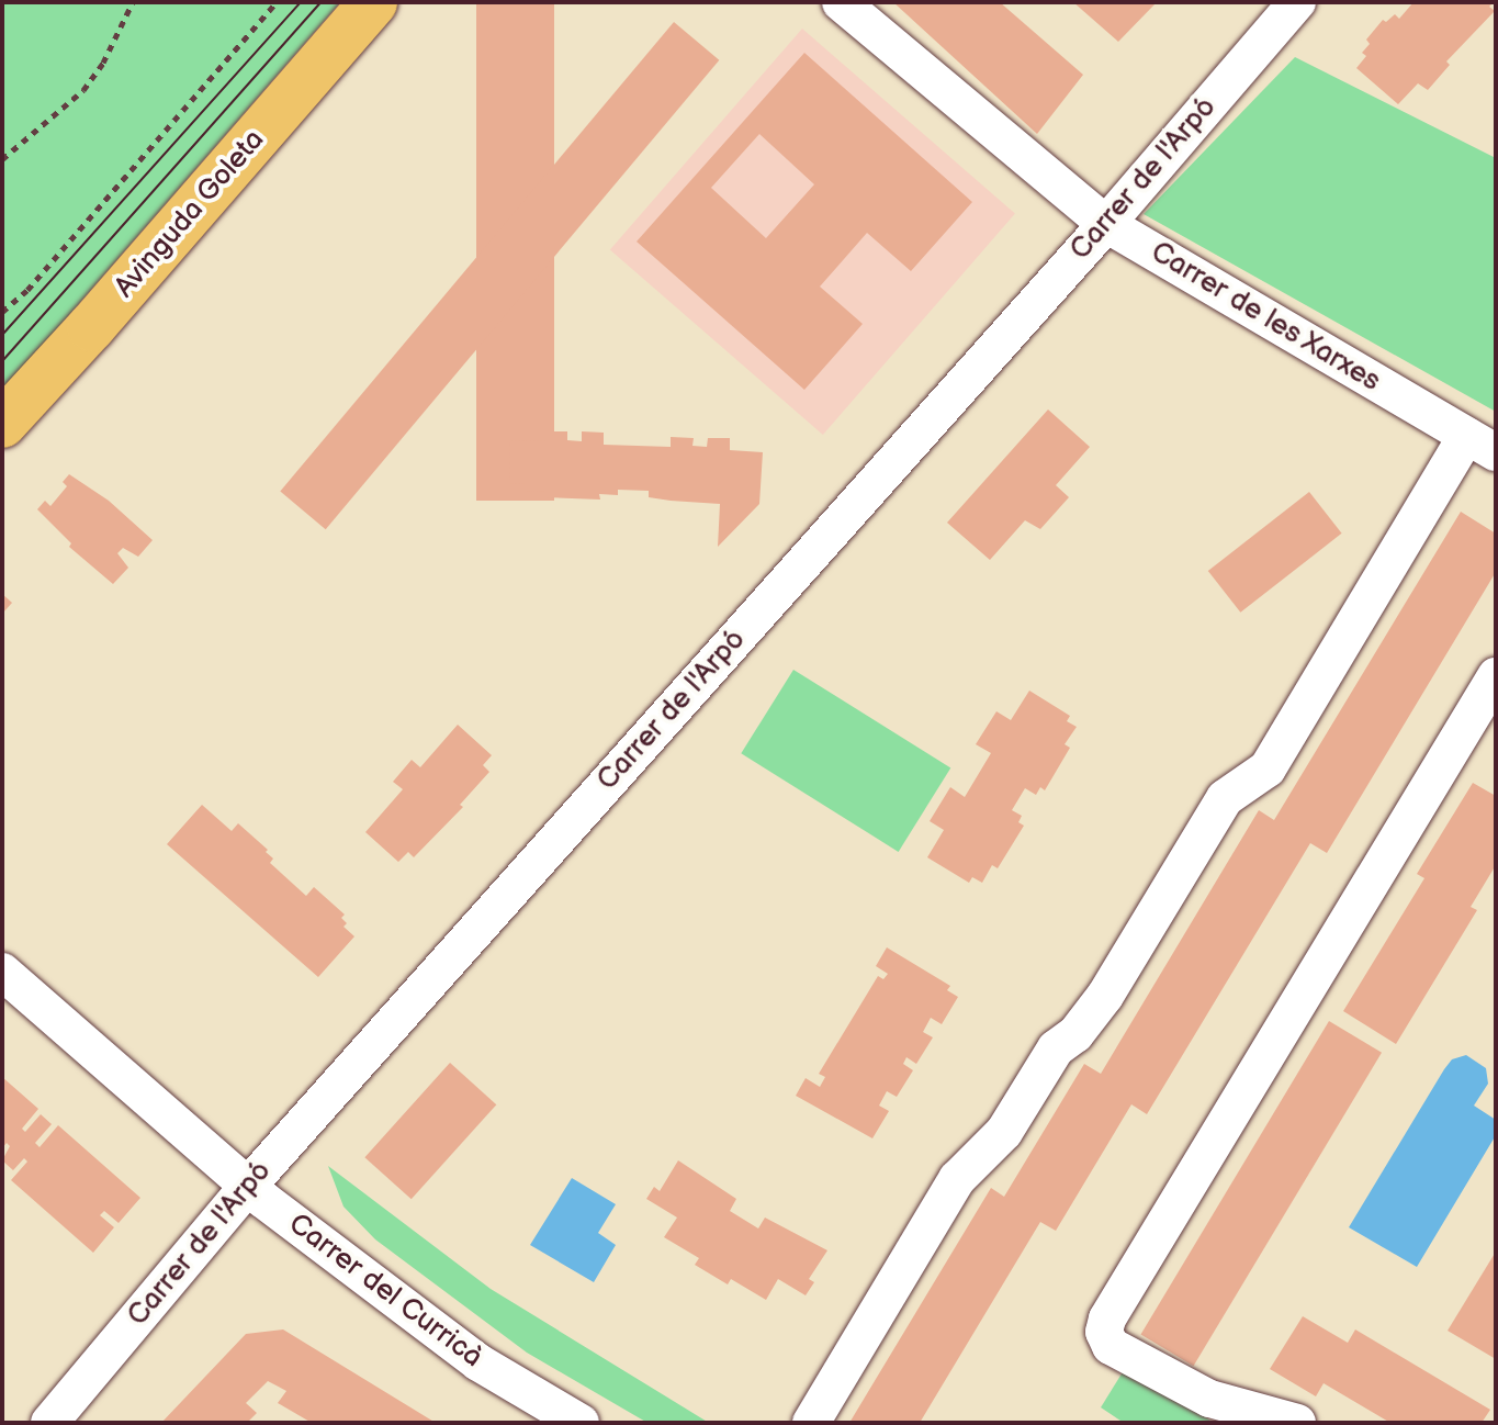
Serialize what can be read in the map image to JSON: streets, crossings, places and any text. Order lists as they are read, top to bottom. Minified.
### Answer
{"streets":{"main road":["Avinguda Goleta"],"street":["Carrer de l'Arpó","Carrer de les Xarxes","Carrer del Curricà"]},"crossings":[["Carrer de l'Arpó","Carrer de les Xarxes"],["Carrer de l'Arpó","Carrer del Curricà"]]}
